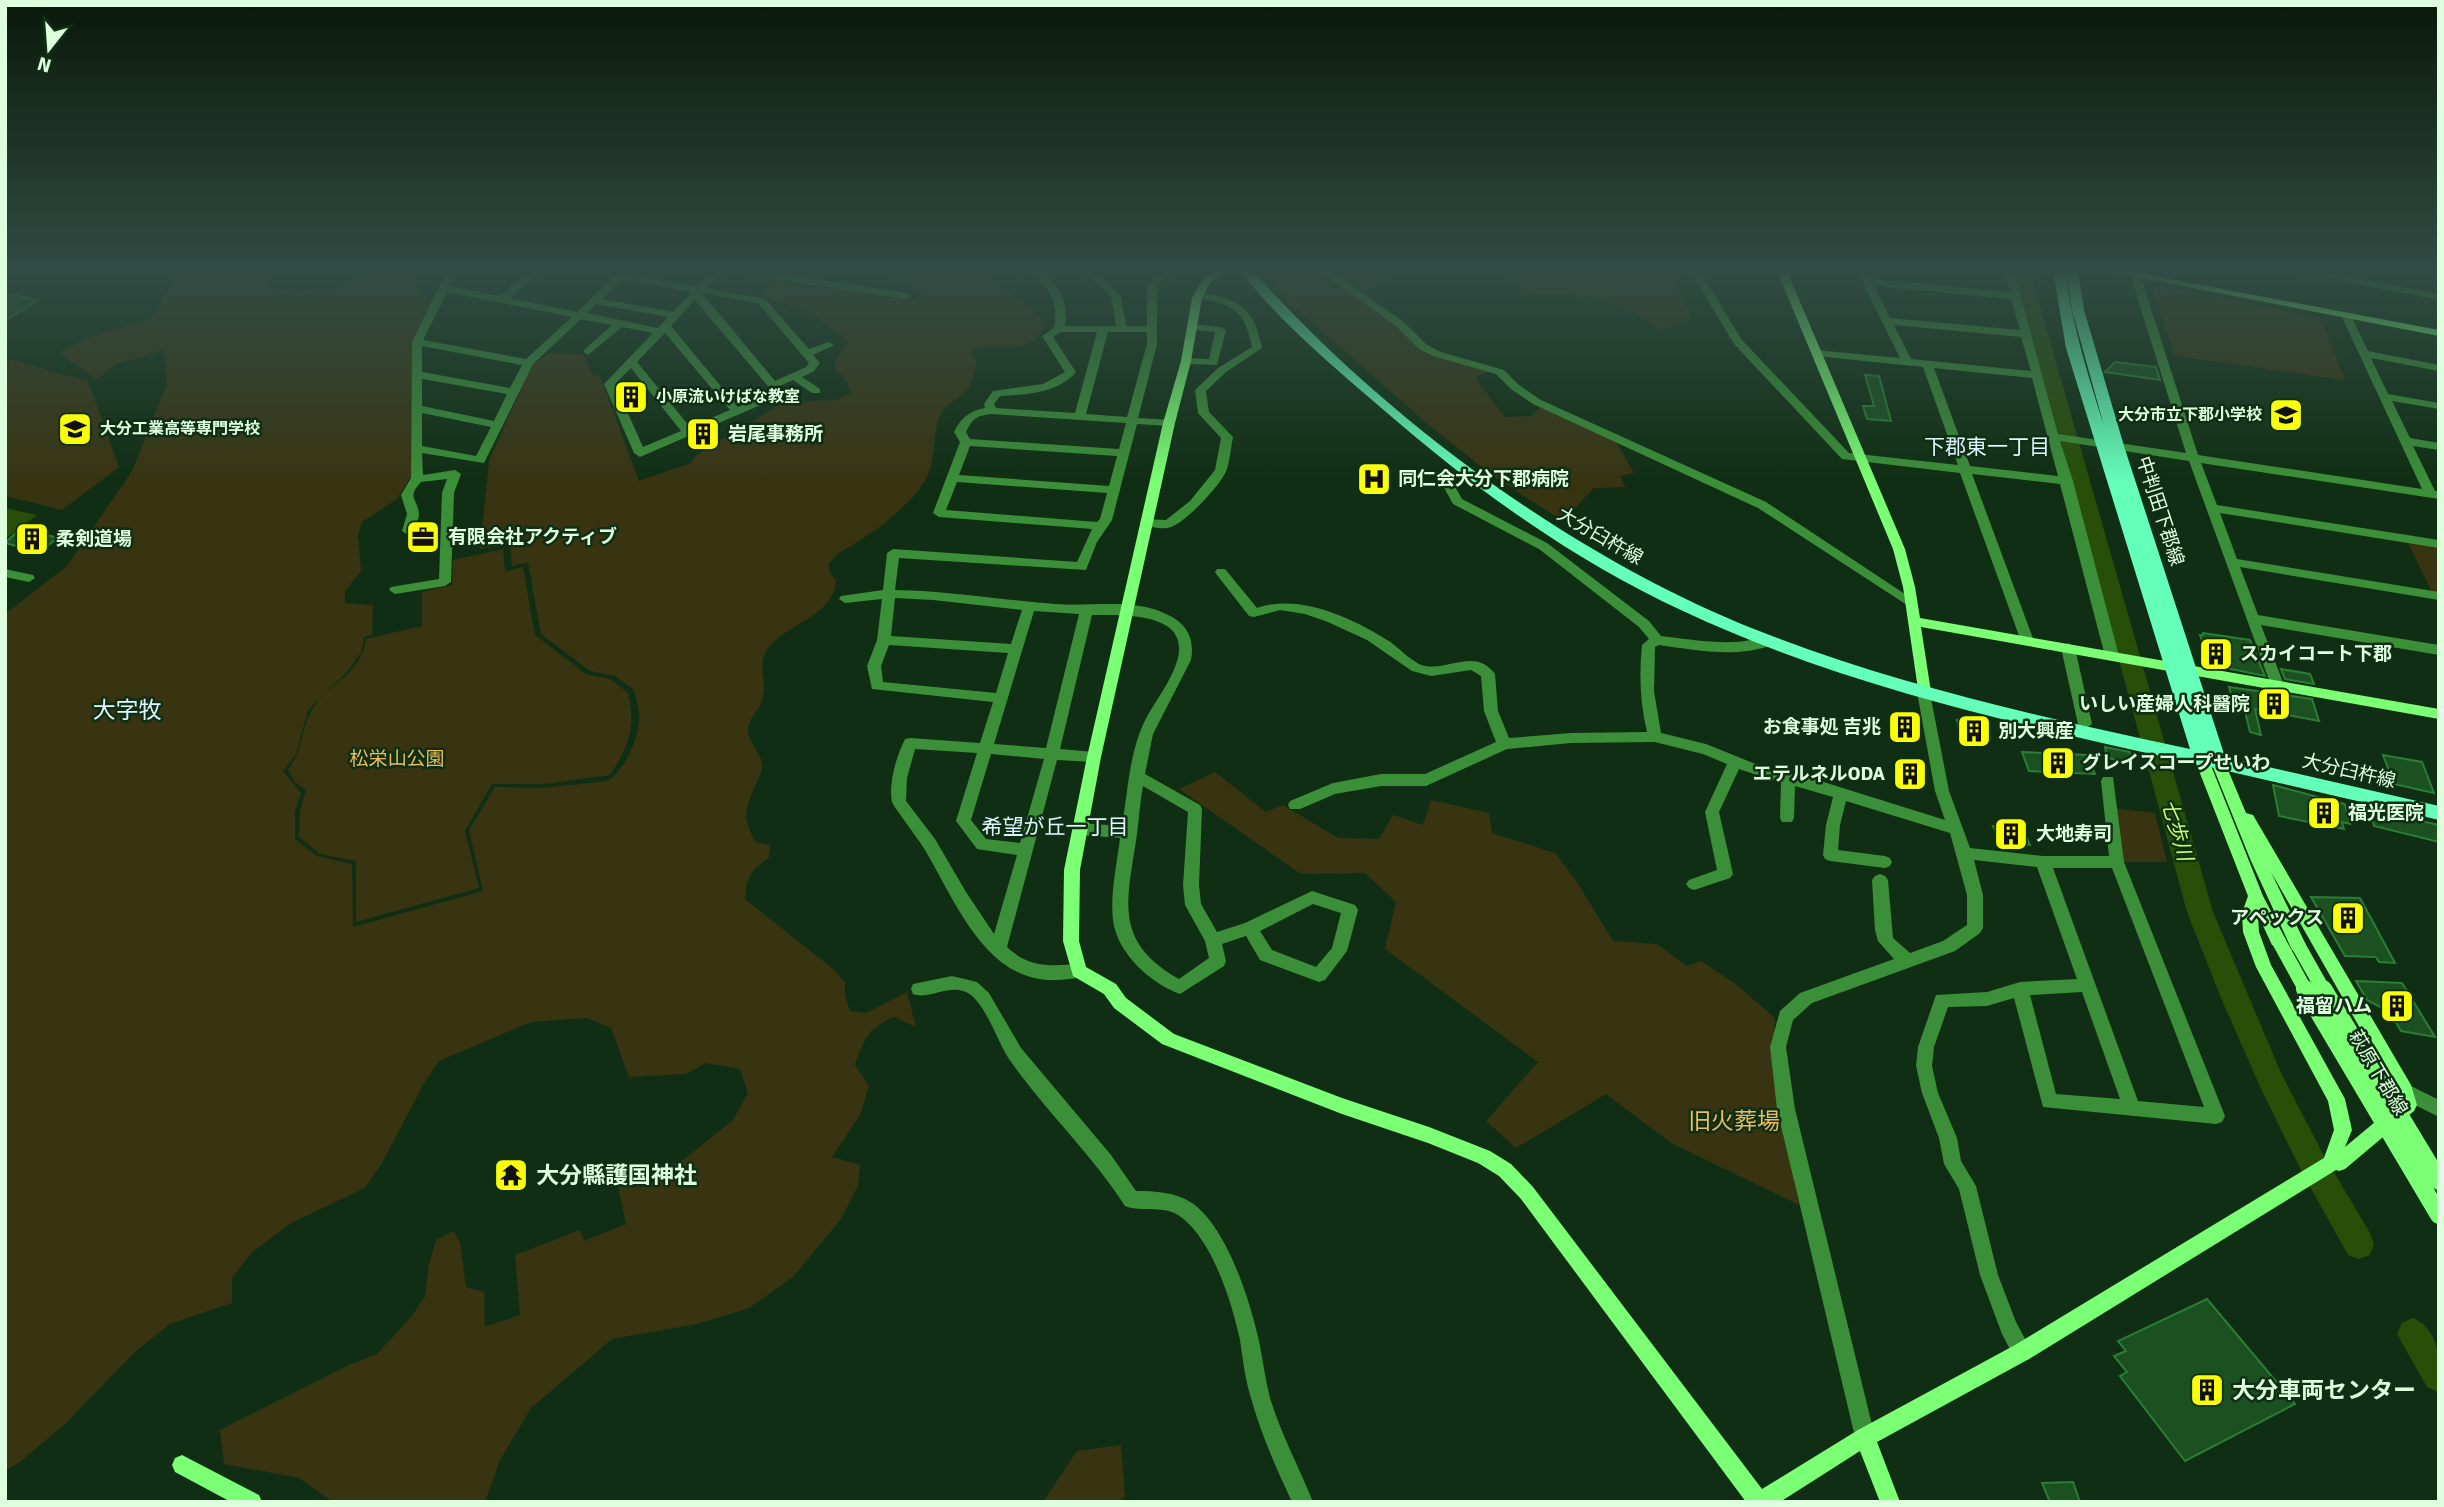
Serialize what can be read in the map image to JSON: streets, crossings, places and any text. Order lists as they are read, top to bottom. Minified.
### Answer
{"streets":{"main road":["中判田下郡線","大分臼杵線"],"street":["萩原下郡線"]},"crossings":[["中判田下郡線","大分臼杵線"],["中判田下郡線","萩原下郡線"],["大分臼杵線","萩原下郡線"]],"districts":["下郡東一丁目","大字牧","希望が丘一丁目"],"water":["七歩川"],"parks":["松栄山公園","旧火葬場"],"places":{"building":["小原流いけばな教室","岩尾事務所","柔剣道場","スカイコート下郡","いしい産婦人科醫院","お食事処 吉兆","別大興産","グレイスコープせいわ","エテルネルODA","福光医院","大地寿司","アペックス","福留ハム","大分車両センター"],"school or university":["大分市立下郡小学校","大分工業高等専門学校"],"hospital":["同仁会大分下郡病院"],"office":["有限会社アクティブ"],"temple":["大分縣護国神社"]},"north":"bottom"}
